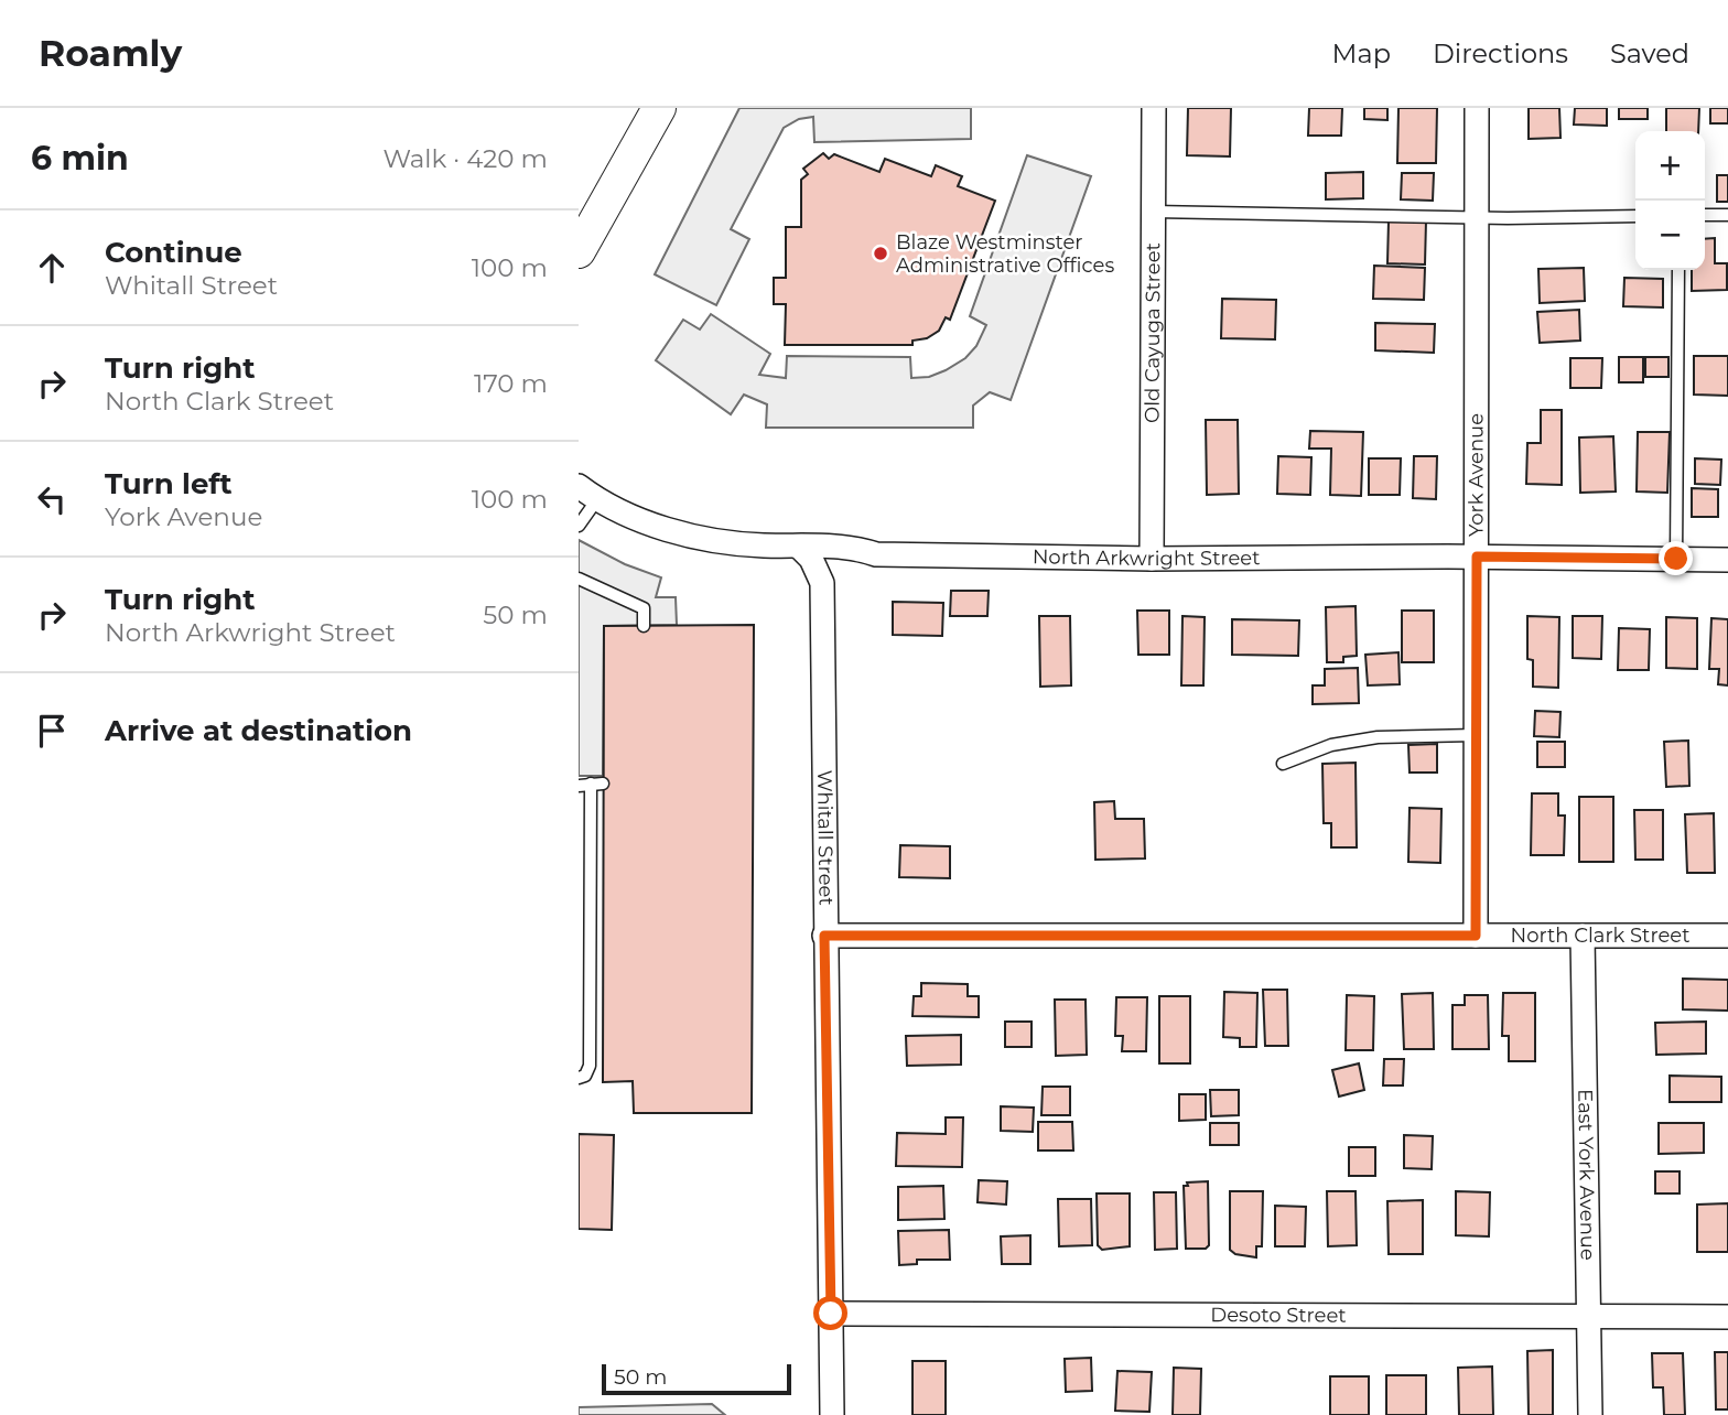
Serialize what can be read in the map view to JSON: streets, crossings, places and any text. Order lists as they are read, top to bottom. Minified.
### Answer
{"streets":{"street":["Old Cayuga Street","York Avenue","North Arkwright Street","Whitall Street","North Clark Street","East York Avenue","Desoto Street"]},"crossings":[["Old Cayuga Street","North Arkwright Street"],["York Avenue","North Arkwright Street"],["York Avenue","North Clark Street"],["North Arkwright Street","Whitall Street"],["Whitall Street","North Clark Street"],["Whitall Street","Desoto Street"],["North Clark Street","East York Avenue"],["East York Avenue","Desoto Street"]],"places":["Blaze Westminster Administrative Offices"],"scale_bar":"50 m","page":{"header":"Roamly","nav":["Map","Directions","Saved"],"heading":["6 min","Walk · 420 m"],"map_buttons":["+","−"],"list":[["Continue","Whitall Street","100 m"],["Turn right","North Clark Street","170 m"],["Turn left","York Avenue","100 m"],["Turn right","North Arkwright Street","50 m"],"Arrive at destination"],"scale":"50 m"}}
